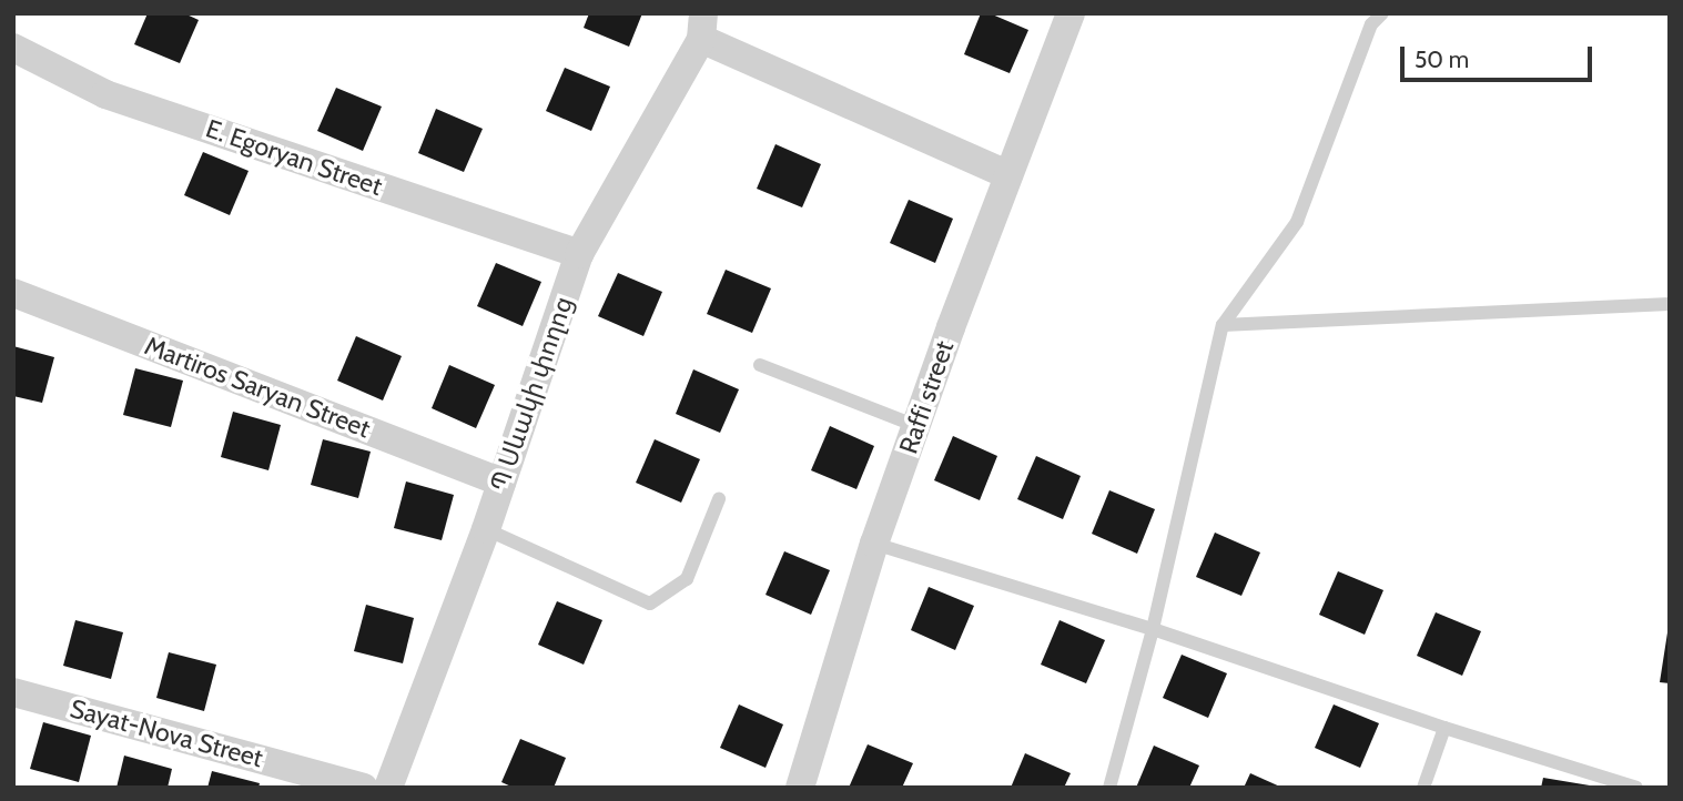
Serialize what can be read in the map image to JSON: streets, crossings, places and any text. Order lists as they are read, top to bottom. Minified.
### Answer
{"streets":{"street":["E. Egoryan Street","Martiros Saryan Street","Պ Սևակի փողոց","Raffi street","Sayat-Nova Street"]},"crossings":[["E. Egoryan Street","Պ Սևակի փողոց"],["Martiros Saryan Street","Պ Սևակի փողոց"]],"scale_bar":"50 m"}
